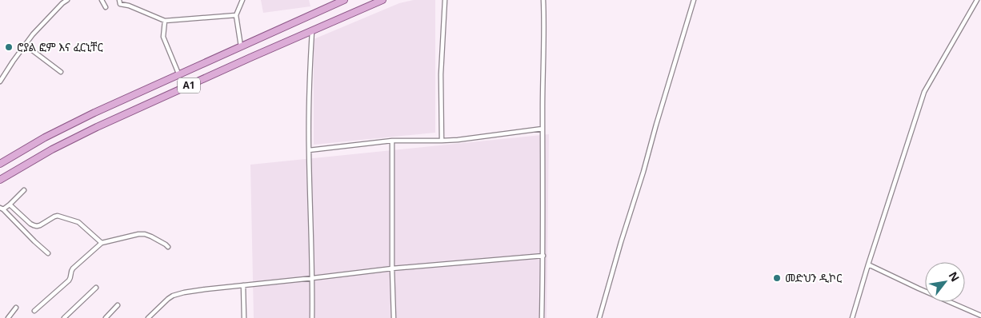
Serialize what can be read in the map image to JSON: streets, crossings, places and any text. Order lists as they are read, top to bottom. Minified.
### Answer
{"streets":{"main road":["A1"]},"places":["ሮያል ፎም እና ፈርኒቸር","መድህን ዲኮር"],"north":"top right"}
